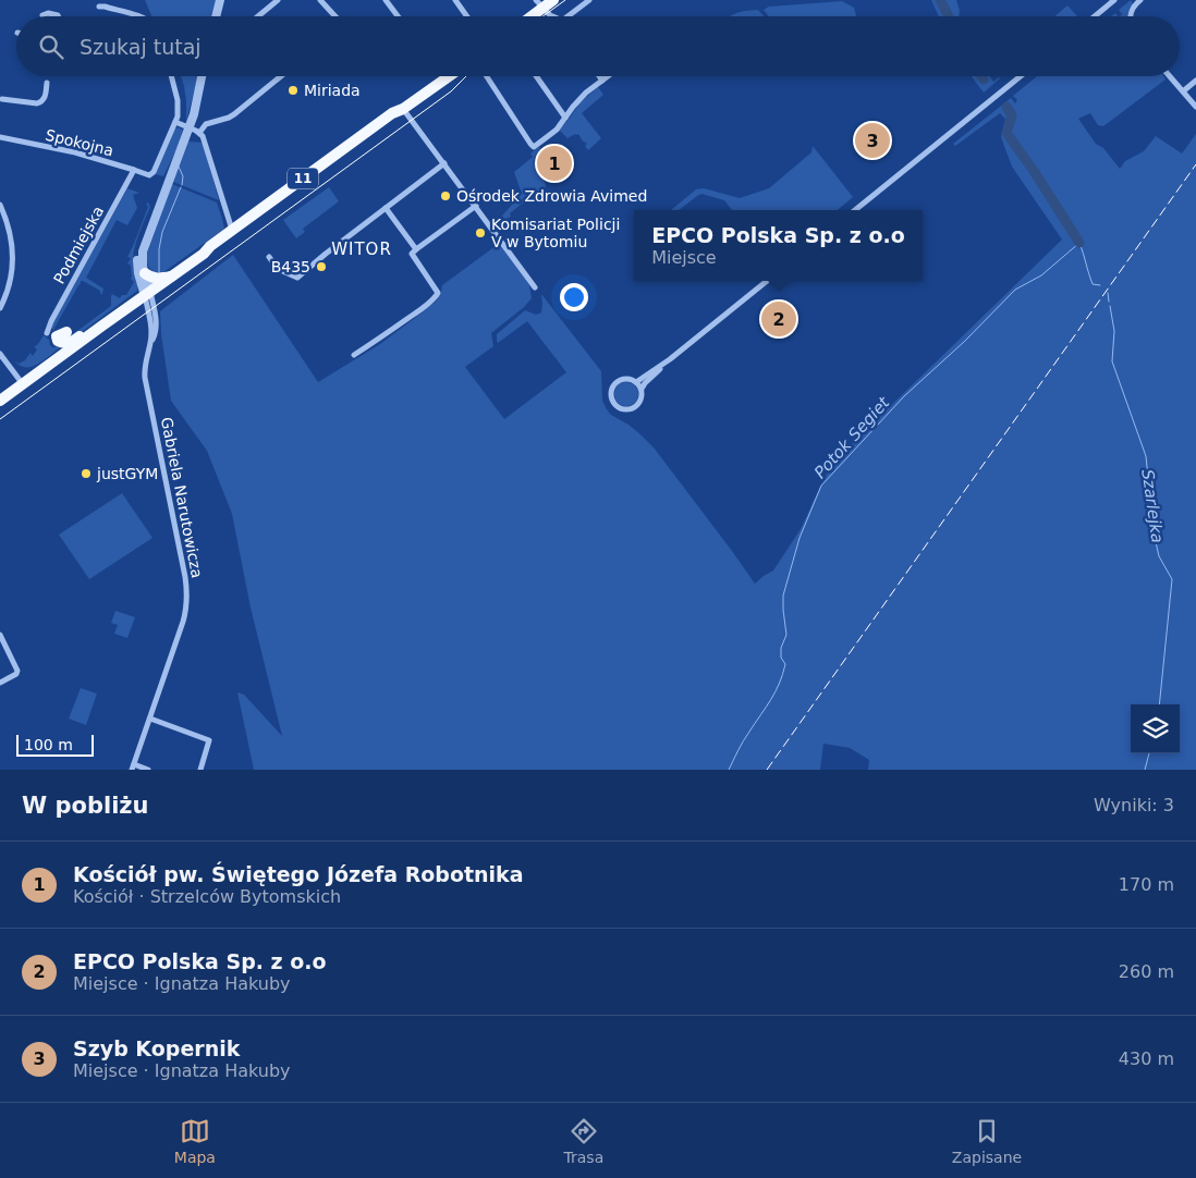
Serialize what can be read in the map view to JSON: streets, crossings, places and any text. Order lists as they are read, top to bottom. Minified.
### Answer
{"streets":{"highway":["11"],"street":["Spokojna","Podmiejska","Gabriela Narutowicza"]},"crossings":[["Spokojna","Podmiejska"],["11","Gabriela Narutowicza"]],"districts":["WITOR"],"water":["Potok Segiet","Szarlejka"],"places":["Miriada","Ośrodek Zdrowia Avimed","Komisariat Policji V w Bytomiu","B435","justGYM"],"scale_bar":"100 m","page":{"search":"Szukaj tutaj","pins":["3","1","2"],"popup":["EPCO Polska Sp. z o.o","Miejsce"],"scale":"100 m","heading":["W pobliżu","Wyniki: 3"],"list":[{"mark":"1","name":"Kościół pw. Świętego Józefa Robotnika","note":"Kościół · Strzelców Bytomskich","value":"170 m"},{"mark":"2","name":"EPCO Polska Sp. z o.o","note":"Miejsce · Ignatza Hakuby","value":"260 m"},{"mark":"3","name":"Szyb Kopernik","note":"Miejsce · Ignatza Hakuby","value":"430 m"}],"nav":["Mapa","Trasa","Zapisane"]}}
